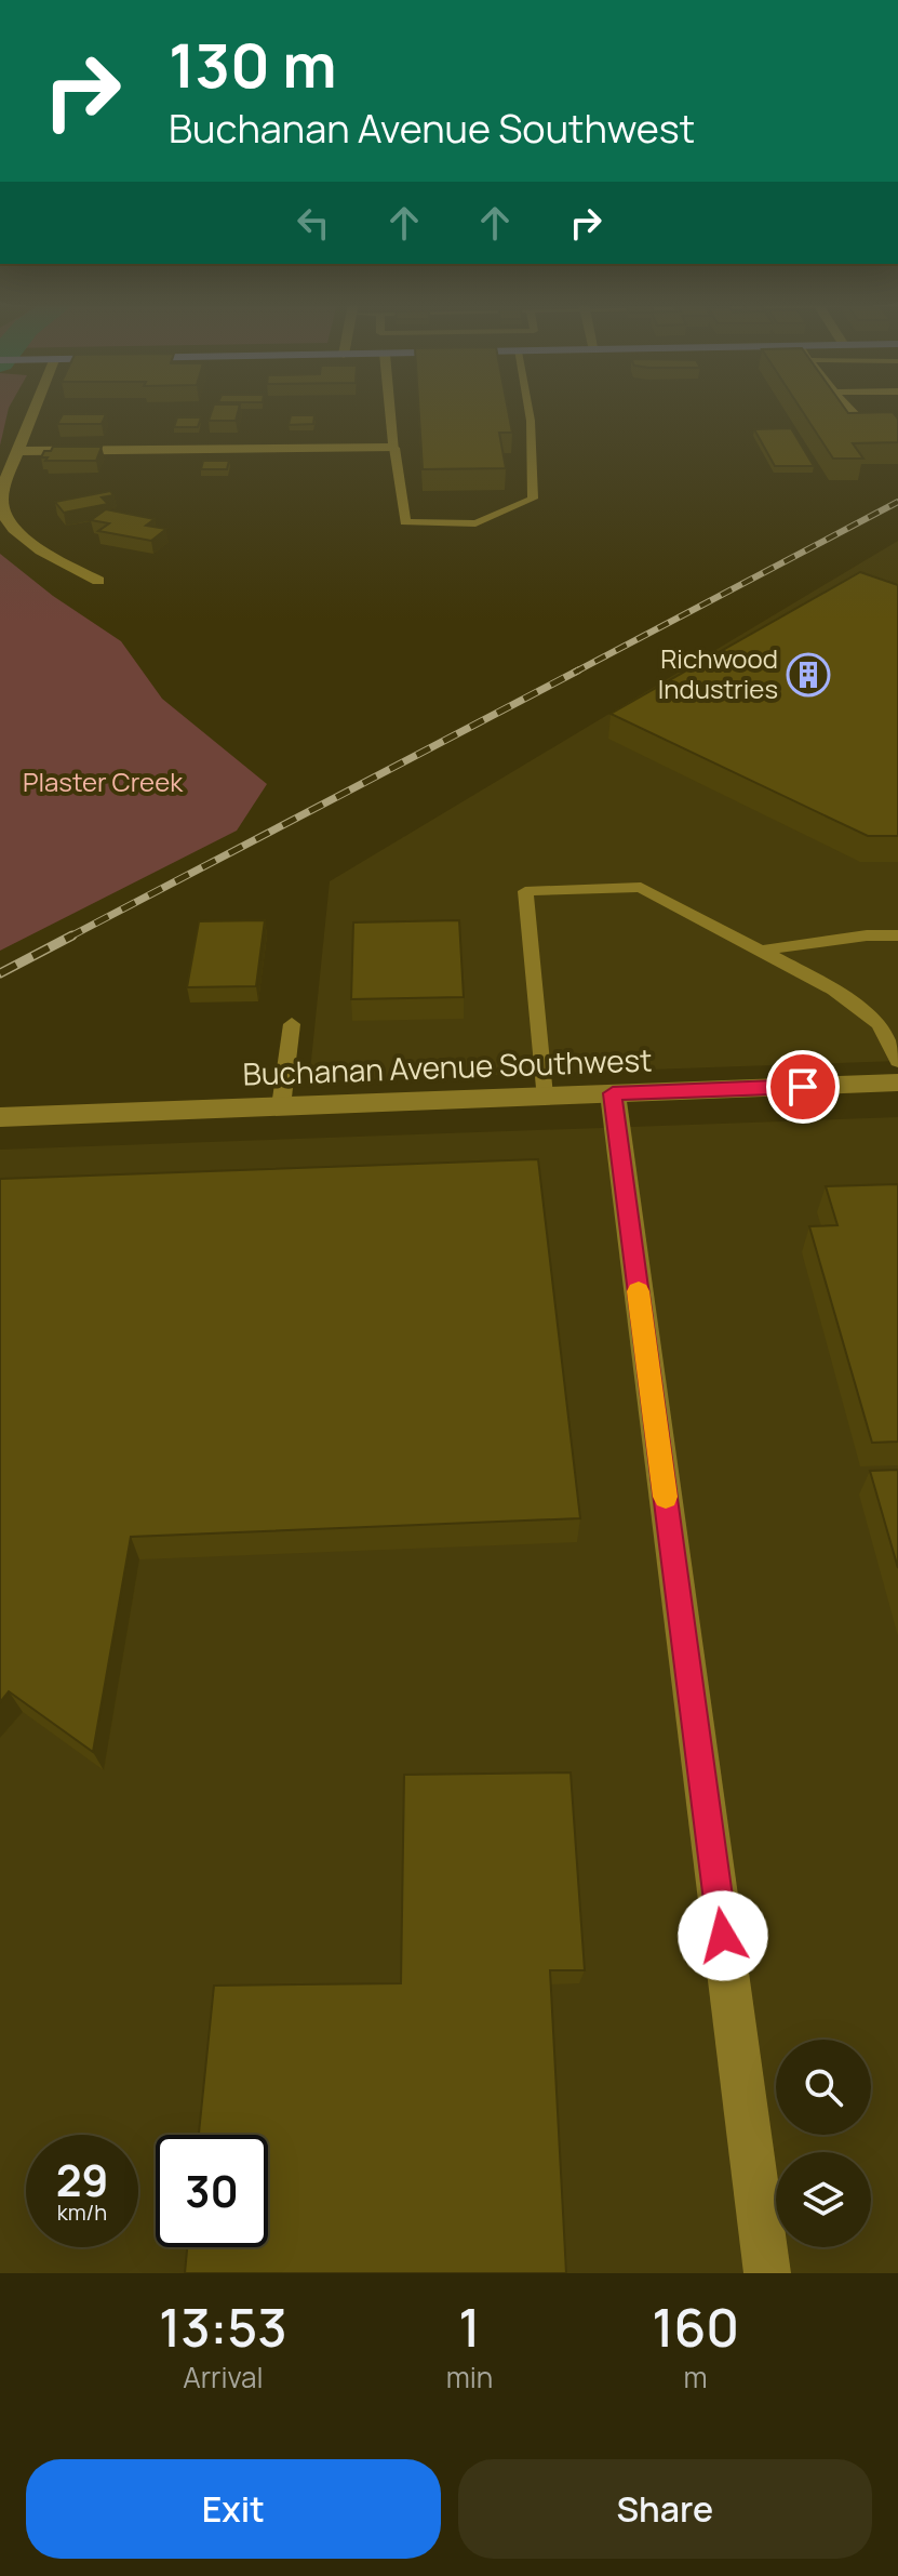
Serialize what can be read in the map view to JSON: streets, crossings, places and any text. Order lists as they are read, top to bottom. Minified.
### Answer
{"streets":{"street":["Buchanan Avenue Southwest"]},"parks":["Plaster Creek"],"places":{"building":["Richwood Industries"]},"page":{"turn":["130 m","Buchanan Avenue Southwest"],"speed":"29 km/h","limit":"30","eta":["13:53","Arrival","1","min","160","m"],"buttons":["Exit","Share"]}}
